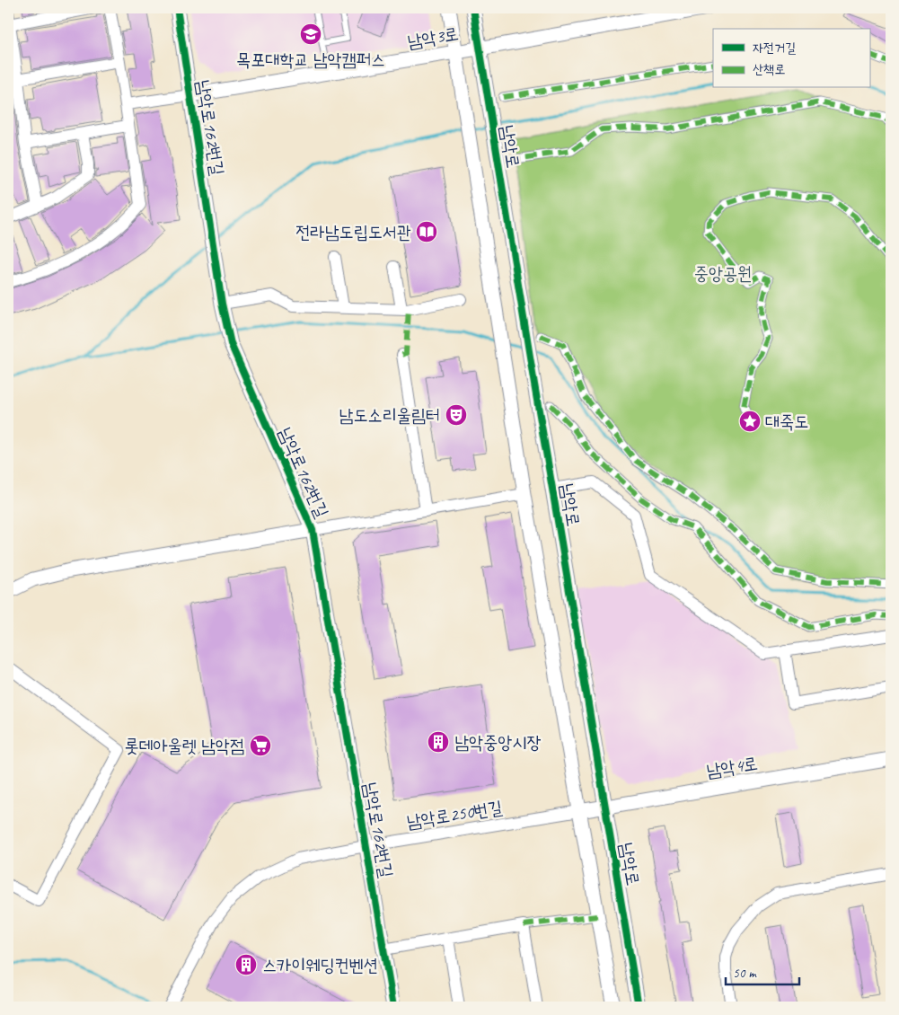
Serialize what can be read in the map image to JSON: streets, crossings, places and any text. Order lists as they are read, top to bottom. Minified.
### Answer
{"streets":{"street":["남악3로","남악로162번길","남악로","남악4로","남악로250번길"]},"crossings":[["남악3로","남악로162번길"],["남악3로","남악로"],["남악로162번길","남악로250번길"],["남악로","남악4로"],["남악4로","남악로250번길"]],"parks":["중앙공원"],"places":{"school or university":["목포대학교 남악캠퍼스"],"library":["전라남도립도서관"],"theatre":["남도소리울림터"],"place":["대죽도"],"building":["남악중앙시장","스카이웨딩컨벤션"],"supermarket":["롯데아울렛 남악점"]},"legend":["자전거길","산책로"],"scale_bar":"50 m"}
